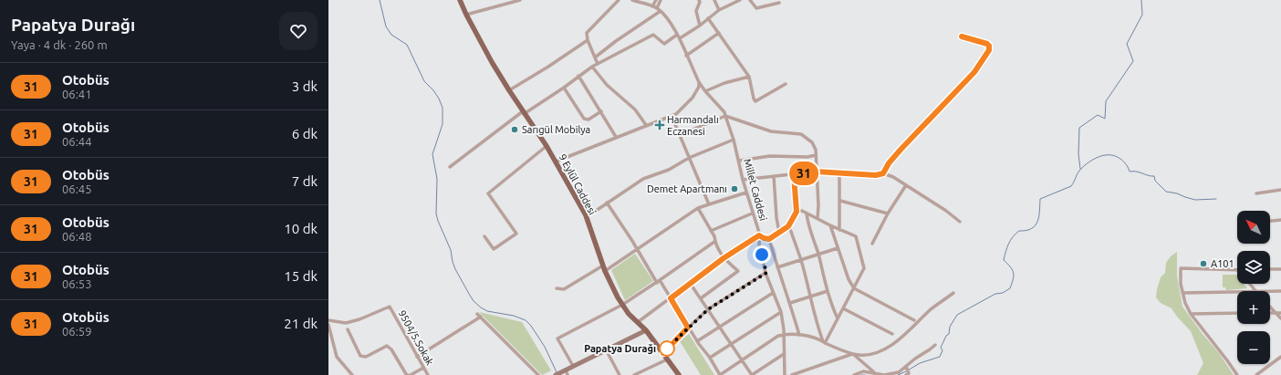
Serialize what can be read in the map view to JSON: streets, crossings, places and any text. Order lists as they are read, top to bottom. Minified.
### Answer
{"streets":{"main road":["9 Eylül Caddesi"],"street":["Millet Caddesi","9504/5.Sokak"]},"places":{"health":["Harmandalı Eczanesi"],"other":["Sarıgül Mobilya","Demet Apartmanı","A101","Papatya Durağı"]},"lines":["bus line 31"],"north":"top left","page":{"heading":["Papatya Durağı","Yaya · 4 dk · 260 m"],"on_map":"31","list":[{"mark":"31","name":"Otobüs","note":"06:41","value":"3 dk"},{"mark":"31","name":"Otobüs","note":"06:44","value":"6 dk"},{"mark":"31","name":"Otobüs","note":"06:45","value":"7 dk"},{"mark":"31","name":"Otobüs","note":"06:48","value":"10 dk"},{"mark":"31","name":"Otobüs","note":"06:53","value":"15 dk"},{"mark":"31","name":"Otobüs","note":"06:59","value":"21 dk"}],"map_buttons":["+","−"]}}
